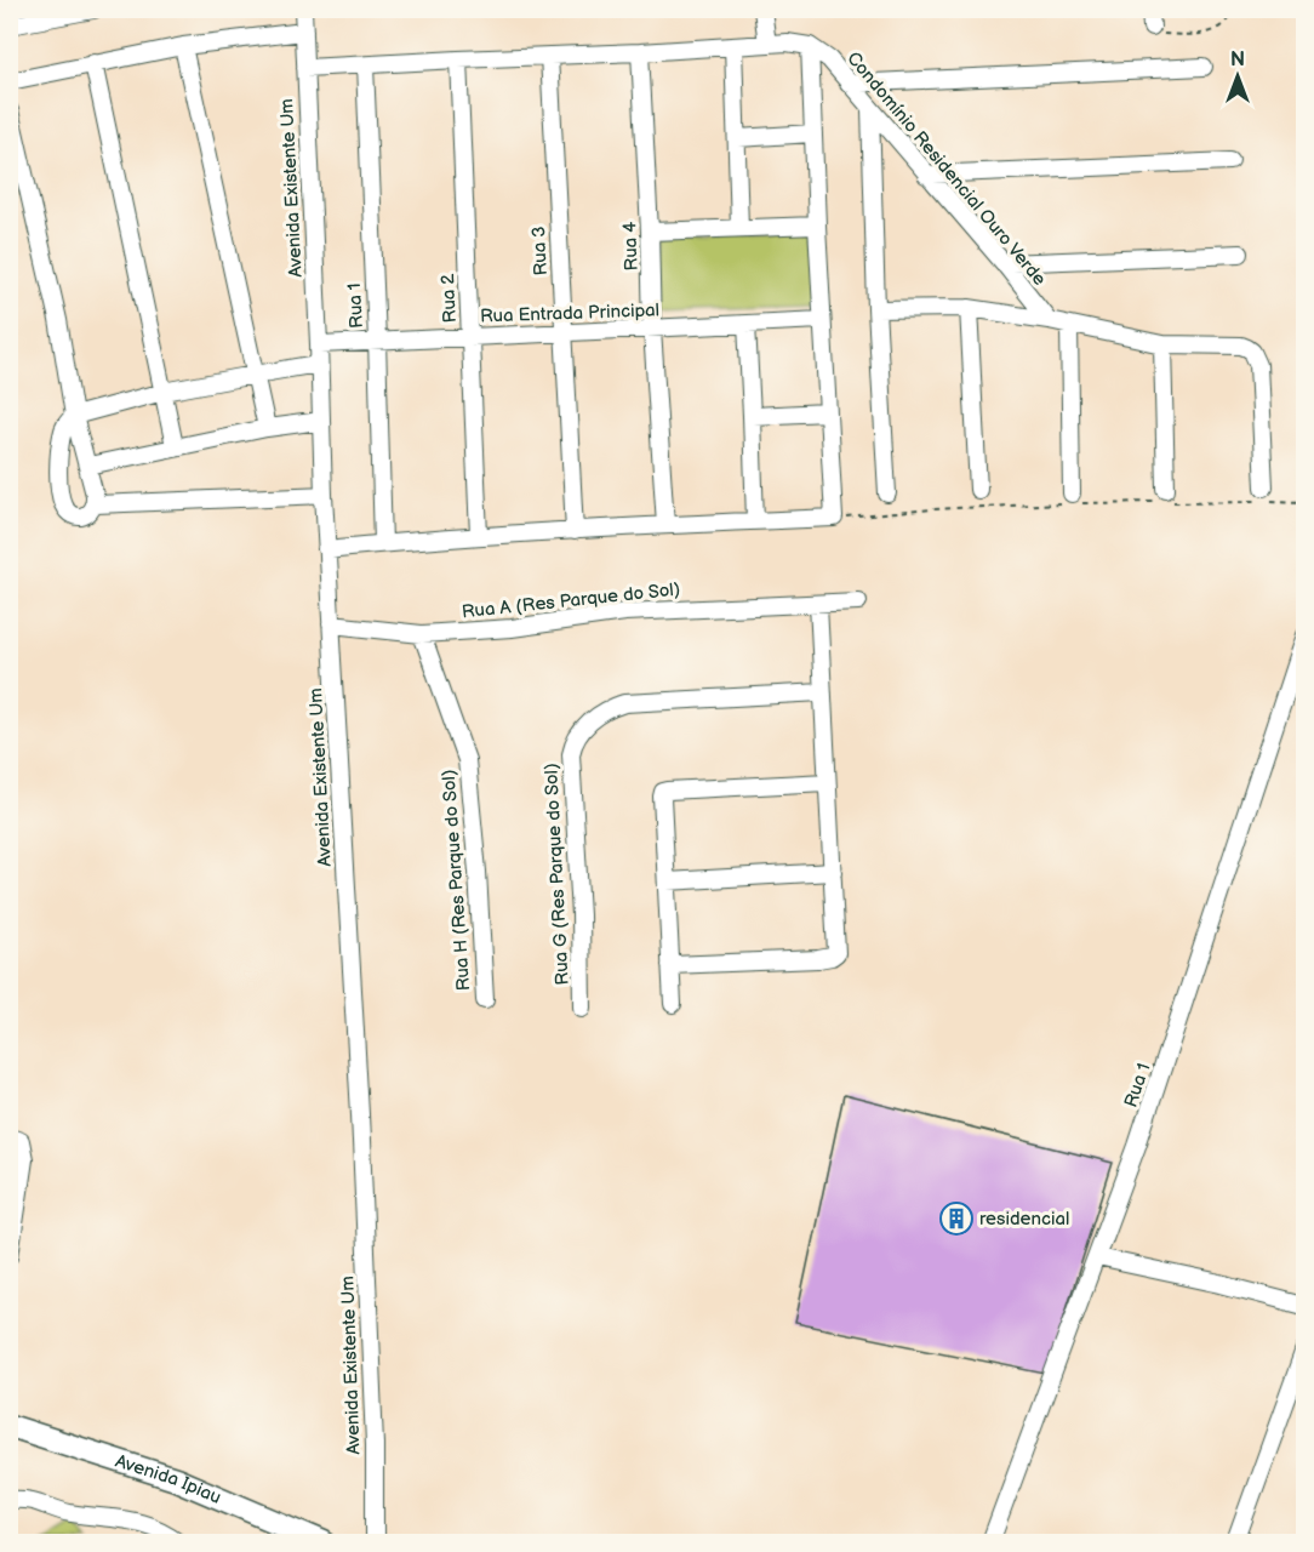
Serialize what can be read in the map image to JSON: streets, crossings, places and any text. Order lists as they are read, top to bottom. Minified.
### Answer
{"streets":{"main road":["Avenida Ipiau"],"street":["Condomínio Residencial Ouro Verde","Avenida Existente Um","Rua 4","Rua 3","Rua 2","Rua 1","Rua Entrada Principal","Rua A (Res Parque do Sol)","Rua G (Res Parque do Sol)","Rua H (Res Parque do Sol)"]},"crossings":[["Avenida Existente Um","Rua Entrada Principal"],["Avenida Existente Um","Rua A (Res Parque do Sol)"],["Rua 4","Rua Entrada Principal"],["Rua 3","Rua Entrada Principal"],["Rua 2","Rua Entrada Principal"],["Rua 1","Rua Entrada Principal"],["Rua A (Res Parque do Sol)","Rua H (Res Parque do Sol)"]],"places":{"building":["residencial"]},"north":"top"}
